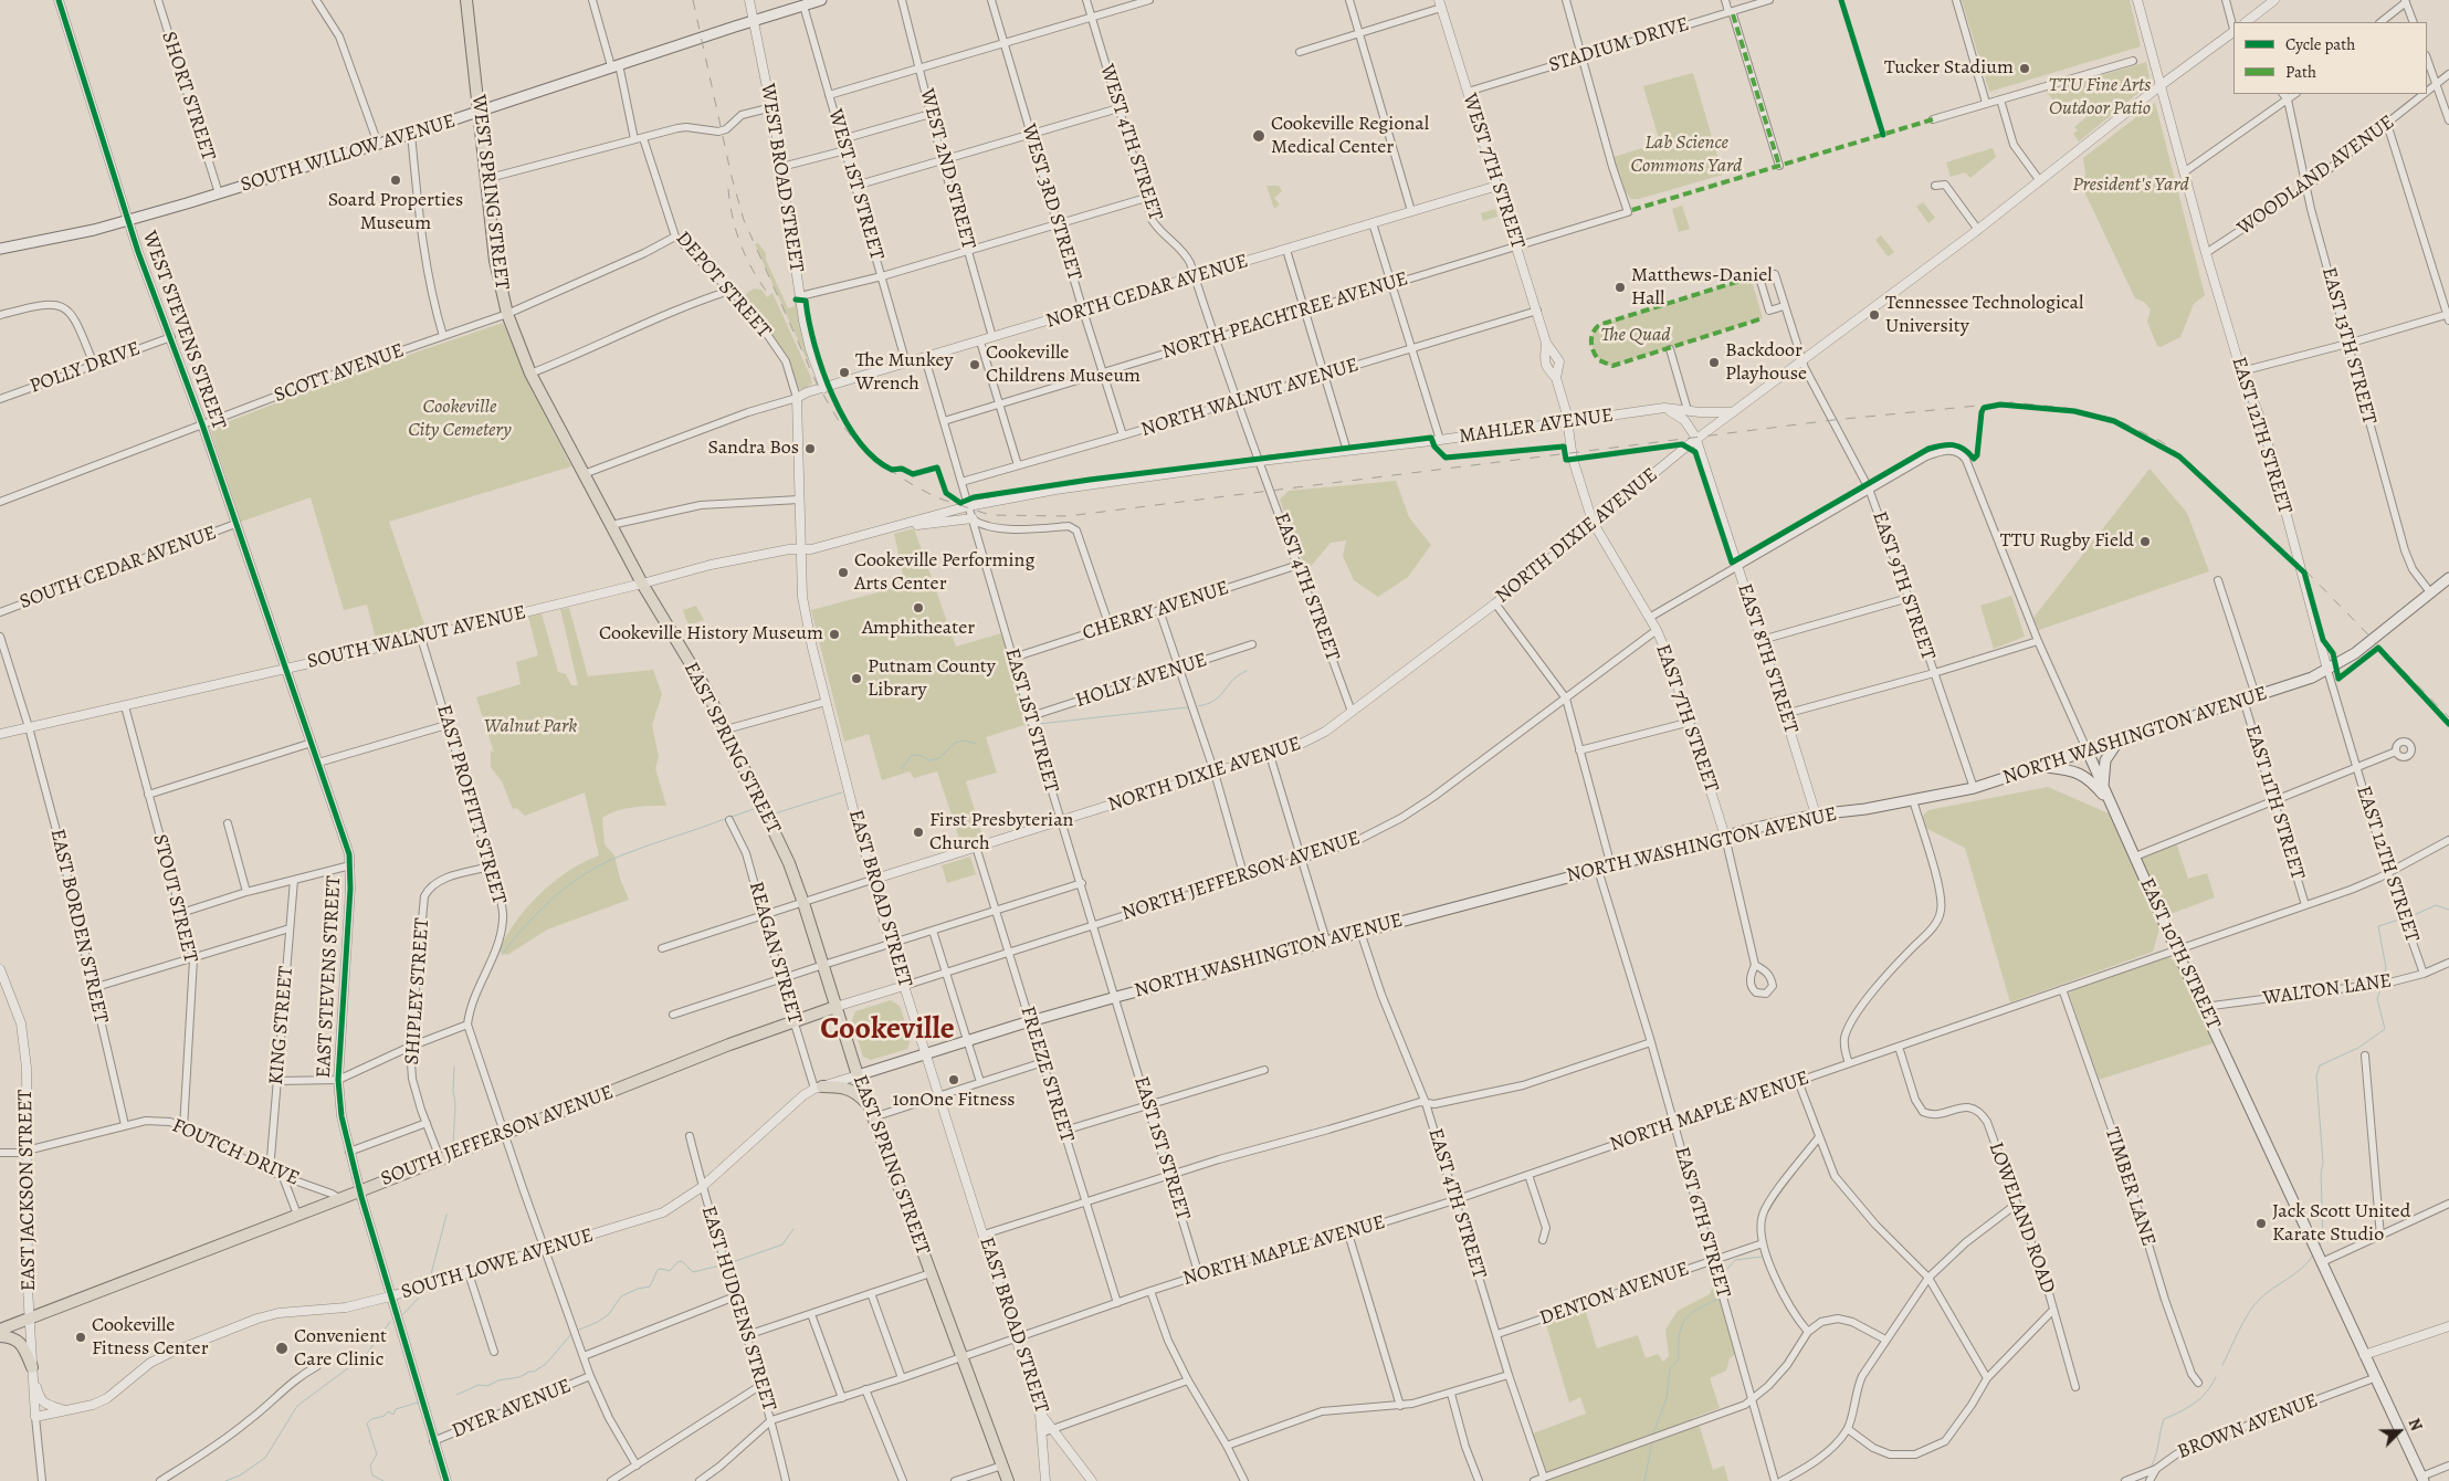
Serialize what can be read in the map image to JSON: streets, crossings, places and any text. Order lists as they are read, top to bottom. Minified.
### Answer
{"streets":{"main road":["SOUTH WILLOW AVENUE","WEST SPRING STREET","NORTH WASHINGTON AVENUE","EAST SPRING STREET","EAST 10TH STREET","SOUTH JEFFERSON AVENUE"],"street":["STADIUM DRIVE","SHORT STREET","WEST 4TH STREET","WEST 2ND STREET","WEST 7TH STREET","WOODLAND AVENUE","WEST BROAD STREET","WEST 1ST STREET","WEST 3RD STREET","DEPOT STREET","NORTH CEDAR AVENUE","NORTH PEACHTREE AVENUE","WEST STEVENS STREET","EAST 13TH STREET","POLLY DRIVE","SCOTT AVENUE","NORTH WALNUT AVENUE","MAHLER AVENUE","EAST 12TH STREET","NORTH DIXIE AVENUE","SOUTH CEDAR AVENUE","EAST 9TH STREET","EAST 4TH STREET","CHERRY AVENUE","SOUTH WALNUT AVENUE","EAST 8TH STREET","HOLLY AVENUE","EAST 7TH STREET","EAST 1ST STREET","EAST 11TH STREET","EAST PROFFITT STREET","NORTH JEFFERSON AVENUE","STOUT STREET","EAST BROAD STREET","EAST BORDEN STREET","REAGAN STREET","EAST STEVENS STREET","WALTON LANE","SHIPLEY STREET","KING STREET","FREEZE STREET","NORTH MAPLE AVENUE","FOUTCH DRIVE","TIMBER LANE","EAST JACKSON STREET","LOWELAND ROAD","EAST 6TH STREET","SOUTH LOWE AVENUE","DENTON AVENUE","EAST HUDGENS STREET","DYER AVENUE","BROWN AVENUE"]},"crossings":[["STADIUM DRIVE","WEST 7TH STREET"],["STADIUM DRIVE","NORTH PEACHTREE AVENUE"],["SHORT STREET","SOUTH WILLOW AVENUE"],["WEST 4TH STREET","NORTH CEDAR AVENUE"],["WEST 4TH STREET","NORTH PEACHTREE AVENUE"],["WEST 4TH STREET","NORTH WALNUT AVENUE"],["WEST 4TH STREET","MAHLER AVENUE"],["WEST 4TH STREET","EAST 4TH STREET"],["SOUTH WILLOW AVENUE","WEST BROAD STREET"],["SOUTH WILLOW AVENUE","WEST 1ST STREET"],["SOUTH WILLOW AVENUE","WEST SPRING STREET"],["SOUTH WILLOW AVENUE","WEST STEVENS STREET"],["WEST 2ND STREET","NORTH CEDAR AVENUE"],["WEST 7TH STREET","NORTH CEDAR AVENUE"],["WEST 7TH STREET","NORTH PEACHTREE AVENUE"],["WEST 7TH STREET","NORTH WALNUT AVENUE"],["WEST 7TH STREET","MAHLER AVENUE"],["WEST 7TH STREET","EAST 7TH STREET"],["WOODLAND AVENUE","EAST 13TH STREET"],["WOODLAND AVENUE","EAST 12TH STREET"],["WEST BROAD STREET","NORTH CEDAR AVENUE"],["WEST 1ST STREET","NORTH CEDAR AVENUE"],["WEST SPRING STREET","SCOTT AVENUE"],["WEST SPRING STREET","SOUTH WALNUT AVENUE"],["WEST SPRING STREET","EAST SPRING STREET"],["WEST 3RD STREET","NORTH CEDAR AVENUE"],["WEST 3RD STREET","NORTH PEACHTREE AVENUE"],["WEST 3RD STREET","NORTH WALNUT AVENUE"],["DEPOT STREET","NORTH CEDAR AVENUE"],["DEPOT STREET","SCOTT AVENUE"],["WEST STEVENS STREET","POLLY DRIVE"],["WEST STEVENS STREET","SCOTT AVENUE"],["WEST STEVENS STREET","SOUTH CEDAR AVENUE"],["WEST STEVENS STREET","SOUTH WALNUT AVENUE"],["WEST STEVENS STREET","EAST STEVENS STREET"],["EAST 13TH STREET","NORTH WASHINGTON AVENUE"],["NORTH WALNUT AVENUE","EAST 1ST STREET"],["MAHLER AVENUE","NORTH DIXIE AVENUE"],["MAHLER AVENUE","EAST 4TH STREET"],["MAHLER AVENUE","EAST 7TH STREET"],["MAHLER AVENUE","EAST 1ST STREET"],["EAST 12TH STREET","NORTH DIXIE AVENUE"],["EAST 12TH STREET","NORTH WASHINGTON AVENUE"],["EAST 12TH STREET","WALTON LANE"],["EAST 12TH STREET","NORTH MAPLE AVENUE"],["NORTH DIXIE AVENUE","EAST 9TH STREET"],["NORTH DIXIE AVENUE","EAST 4TH STREET"],["NORTH DIXIE AVENUE","EAST 8TH STREET"],["NORTH DIXIE AVENUE","EAST 7TH STREET"],["NORTH DIXIE AVENUE","EAST 1ST STREET"],["NORTH DIXIE AVENUE","EAST BROAD STREET"],["NORTH DIXIE AVENUE","FREEZE STREET"],["EAST 9TH STREET","NORTH WASHINGTON AVENUE"],["EAST 9TH STREET","EAST 10TH STREET"],["EAST 4TH STREET","CHERRY AVENUE"],["EAST 4TH STREET","NORTH WASHINGTON AVENUE"],["EAST 4TH STREET","NORTH MAPLE AVENUE"],["EAST 4TH STREET","DENTON AVENUE"],["CHERRY AVENUE","EAST 1ST STREET"],["SOUTH WALNUT AVENUE","EAST SPRING STREET"],["SOUTH WALNUT AVENUE","EAST PROFFITT STREET"],["SOUTH WALNUT AVENUE","STOUT STREET"],["SOUTH WALNUT AVENUE","EAST BROAD STREET"],["SOUTH WALNUT AVENUE","EAST BORDEN STREET"],["SOUTH WALNUT AVENUE","EAST STEVENS STREET"],["EAST 8TH STREET","NORTH WASHINGTON AVENUE"],["HOLLY AVENUE","EAST 1ST STREET"],["EAST 7TH STREET","NORTH WASHINGTON AVENUE"],["EAST 7TH STREET","NORTH JEFFERSON AVENUE"],["EAST 1ST STREET","NORTH WASHINGTON AVENUE"],["EAST 1ST STREET","NORTH JEFFERSON AVENUE"],["EAST 1ST STREET","NORTH MAPLE AVENUE"],["NORTH WASHINGTON AVENUE","EAST SPRING STREET"],["NORTH WASHINGTON AVENUE","EAST 11TH STREET"],["NORTH WASHINGTON AVENUE","EAST BROAD STREET"],["NORTH WASHINGTON AVENUE","EAST 10TH STREET"],["NORTH WASHINGTON AVENUE","FREEZE STREET"],["NORTH WASHINGTON AVENUE","EAST 6TH STREET"],["EAST SPRING STREET","NORTH MAPLE AVENUE"],["EAST SPRING STREET","SOUTH JEFFERSON AVENUE"],["EAST 11TH STREET","NORTH MAPLE AVENUE"],["EAST PROFFITT STREET","SHIPLEY STREET"],["NORTH JEFFERSON AVENUE","EAST BROAD STREET"],["NORTH JEFFERSON AVENUE","FREEZE STREET"],["NORTH JEFFERSON AVENUE","SOUTH JEFFERSON AVENUE"],["STOUT STREET","FOUTCH DRIVE"],["EAST BROAD STREET","NORTH MAPLE AVENUE"],["EAST BROAD STREET","SOUTH JEFFERSON AVENUE"],["EAST BORDEN STREET","FOUTCH DRIVE"],["REAGAN STREET","SOUTH JEFFERSON AVENUE"],["REAGAN STREET","SOUTH LOWE AVENUE"],["EAST 10TH STREET","WALTON LANE"],["EAST 10TH STREET","NORTH MAPLE AVENUE"],["EAST 10TH STREET","BROWN AVENUE"],["EAST STEVENS STREET","SOUTH JEFFERSON AVENUE"],["EAST STEVENS STREET","SOUTH LOWE AVENUE"],["EAST STEVENS STREET","DYER AVENUE"],["SHIPLEY STREET","SOUTH JEFFERSON AVENUE"],["KING STREET","FOUTCH DRIVE"],["FREEZE STREET","NORTH MAPLE AVENUE"],["NORTH MAPLE AVENUE","TIMBER LANE"],["NORTH MAPLE AVENUE","LOWELAND ROAD"],["NORTH MAPLE AVENUE","EAST 6TH STREET"],["NORTH MAPLE AVENUE","EAST HUDGENS STREET"],["SOUTH JEFFERSON AVENUE","FOUTCH DRIVE"],["SOUTH JEFFERSON AVENUE","EAST JACKSON STREET"],["FOUTCH DRIVE","EAST JACKSON STREET"],["EAST JACKSON STREET","SOUTH LOWE AVENUE"],["EAST 6TH STREET","DENTON AVENUE"],["SOUTH LOWE AVENUE","EAST HUDGENS STREET"],["EAST HUDGENS STREET","DYER AVENUE"]],"districts":["Cookeville"],"parks":["TTU Fine Arts Outdoor Patio","Lab Science Commons Yard","President's Yard","The Quad","Cookeville City Cemetery","Walnut Park"],"places":["Tucker Stadium","Cookeville Regional Medical Center","Soard Properties Museum","Matthews-Daniel Hall","Tennessee Technological University","Backdoor Playhouse","Cookeville Childrens Museum","The Munkey Wrench","Sandra Bos","TTU Rugby Field","Cookeville Performing Arts Center","Amphitheater","Cookeville History Museum","Putnam County Library","First Presbyterian Church","1onOne Fitness","Jack Scott United Karate Studio","Cookeville Fitness Center","Convenient Care Clinic"],"legend":["Cycle path","Path"],"north":"top right"}
